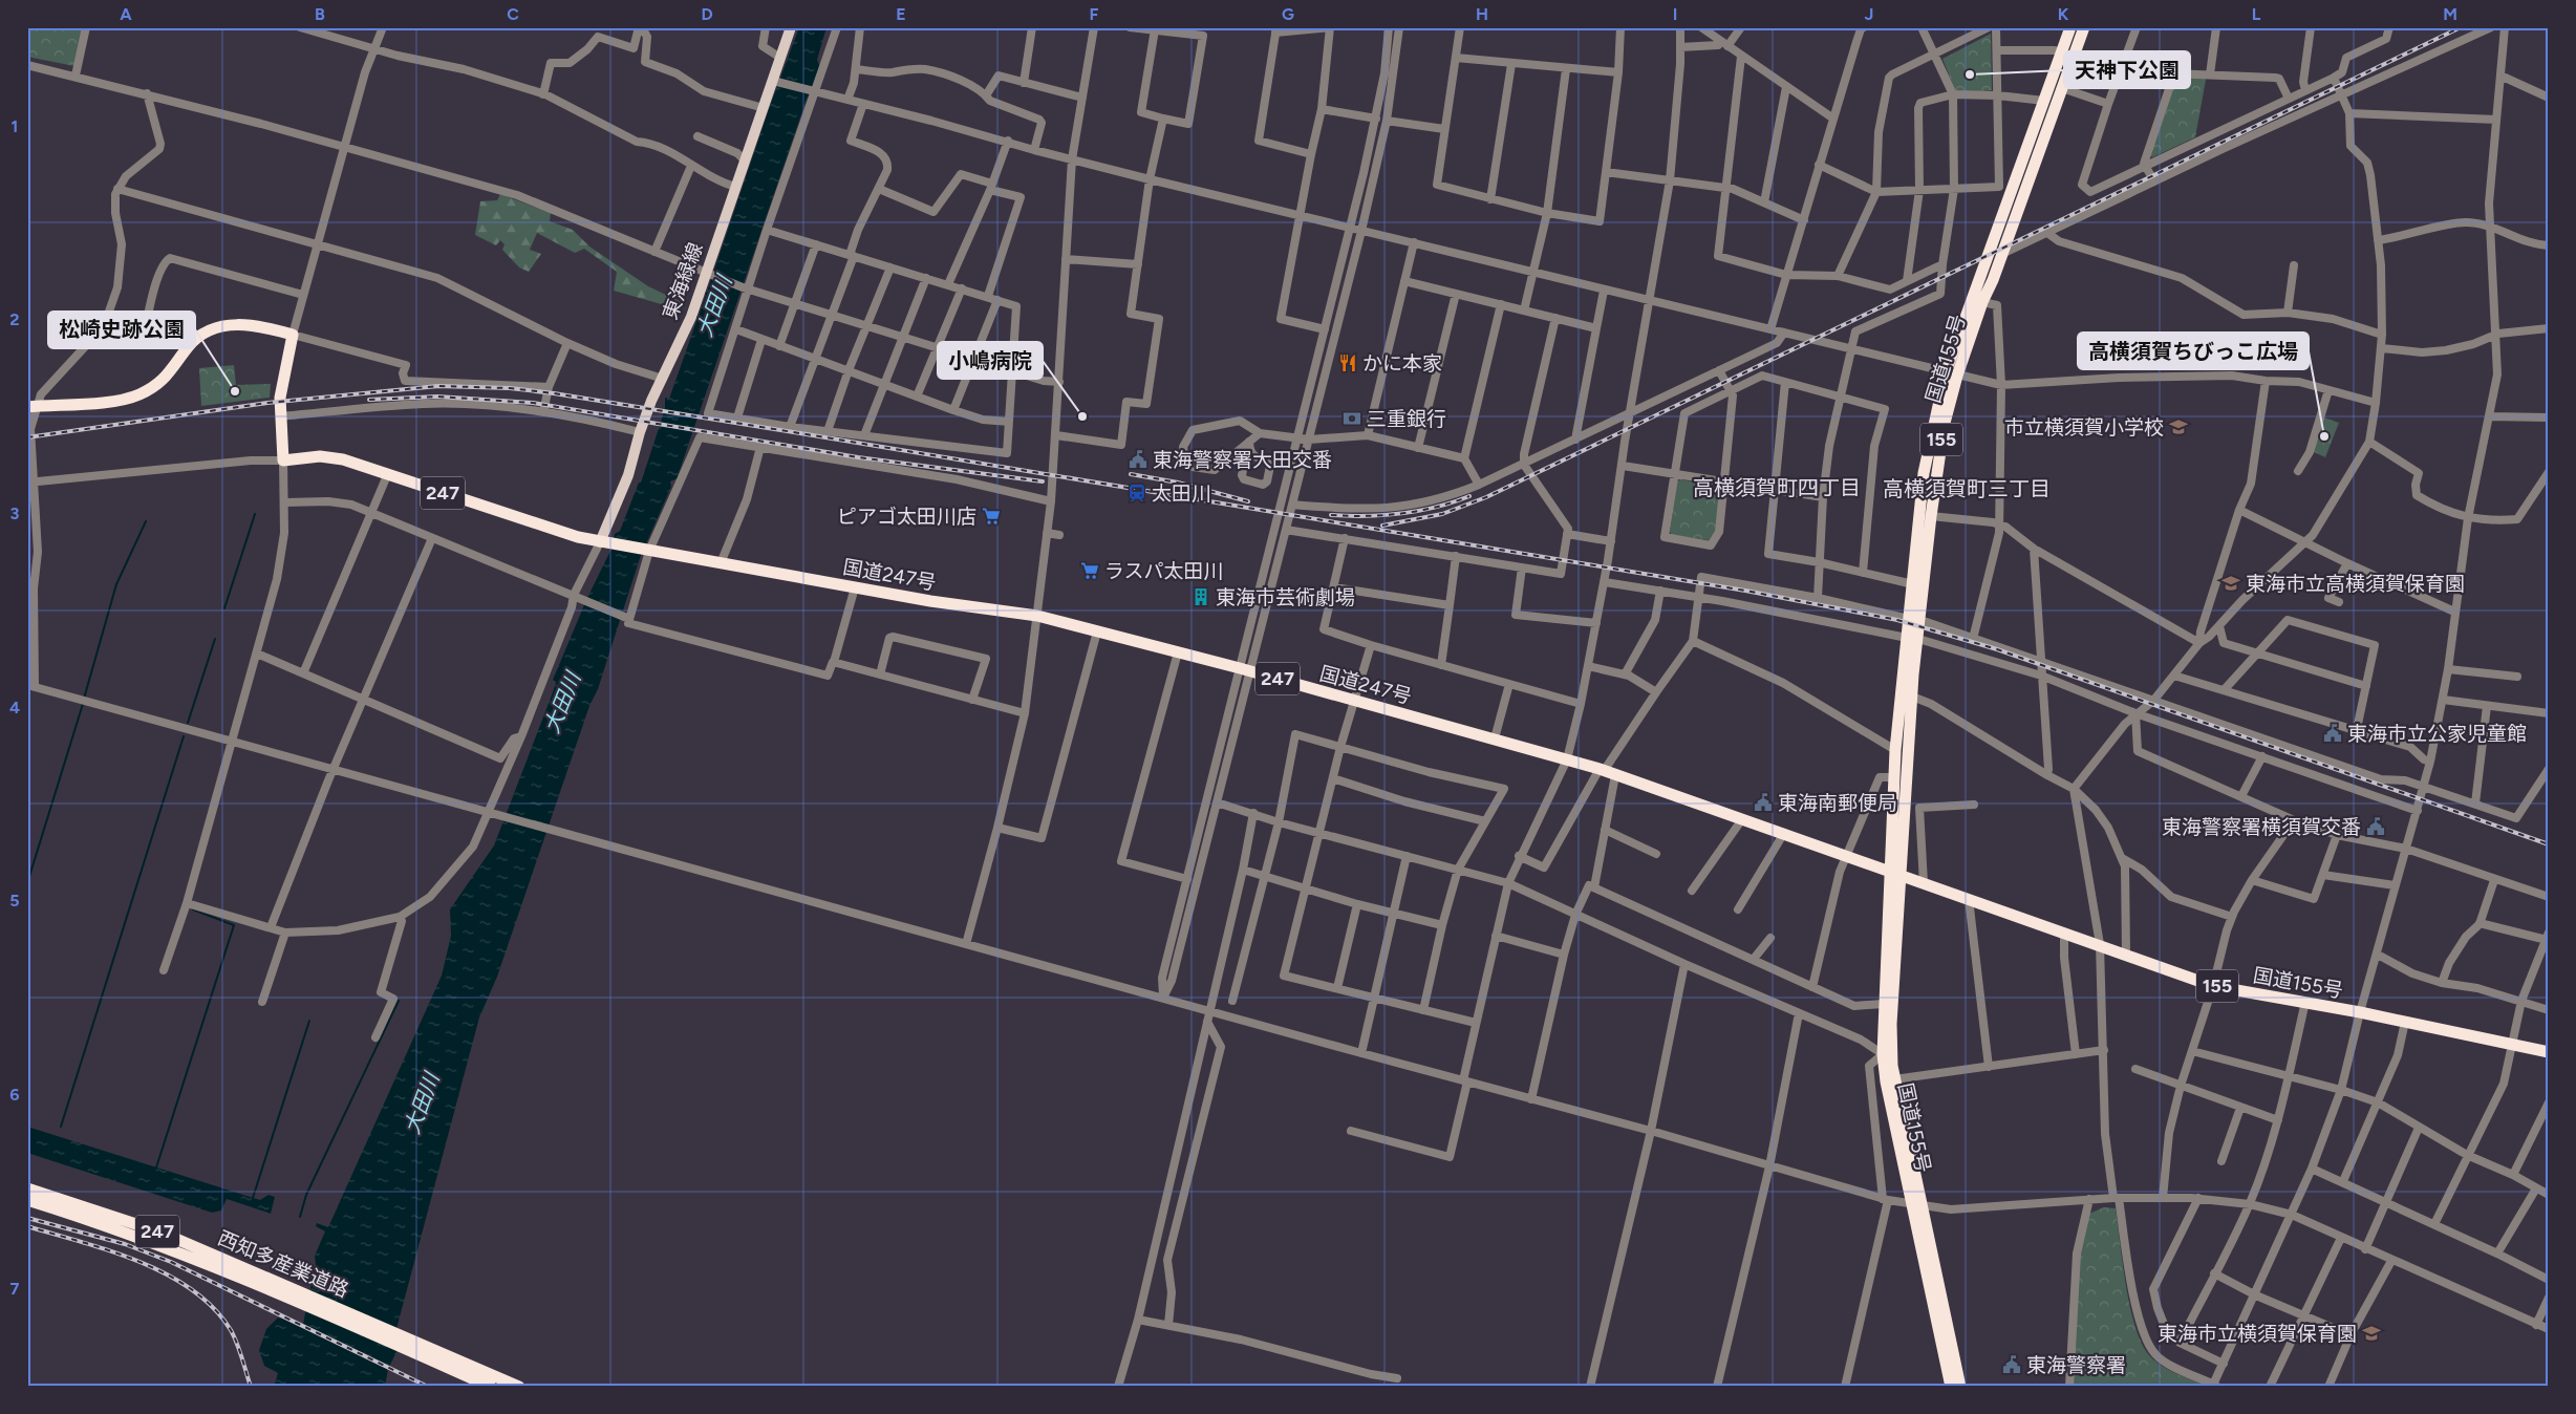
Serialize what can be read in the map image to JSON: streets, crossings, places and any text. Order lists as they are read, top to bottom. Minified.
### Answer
{"streets":{"highway":["国道155号","155","247","国道247号","西知多産業道路"],"main road":["東海緑線"]},"crossings":[["東海緑線","国道247号"],["国道155号","国道247号"]],"districts":["高横須賀町四丁目","高横須賀町三丁目"],"water":["大田川"],"places":{"other":["天神下公園","松崎史跡公園","小嶋病院","高横須賀ちびっこ広場"],"restaurant":["かに本家"],"bank":["三重銀行"],"school or university":["市立横須賀小学校","東海市立高横須賀保育園","東海市立横須賀保育園"],"public building":["東海警察署大田交番","東海市立公家児童館","東海南郵便局","東海警察署横須賀交番","東海警察署"],"station":["太田川"],"supermarket":["ピアゴ太田川店","ラスパ太田川"],"building":["東海市芸術劇場"]},"grid":{"columns":["A","B","C","D","E","F","G","H","I","J","K","L","M"],"rows":["1","2","3","4","5","6","7"]}}
